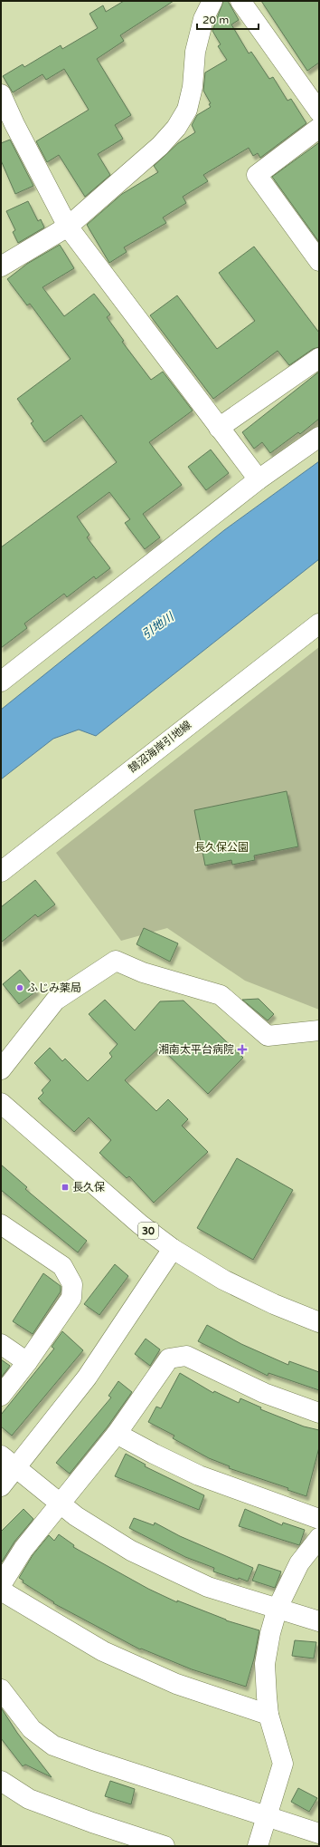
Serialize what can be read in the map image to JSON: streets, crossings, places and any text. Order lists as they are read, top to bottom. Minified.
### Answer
{"streets":{"street":["鵠沼海岸引地線","30"]},"water":["引地川"],"parks":["長久保公園"],"places":{"other":["ふじみ薬局"],"health":["湘南太平台病院"],"transit":["長久保"]},"scale_bar":"20 m"}
